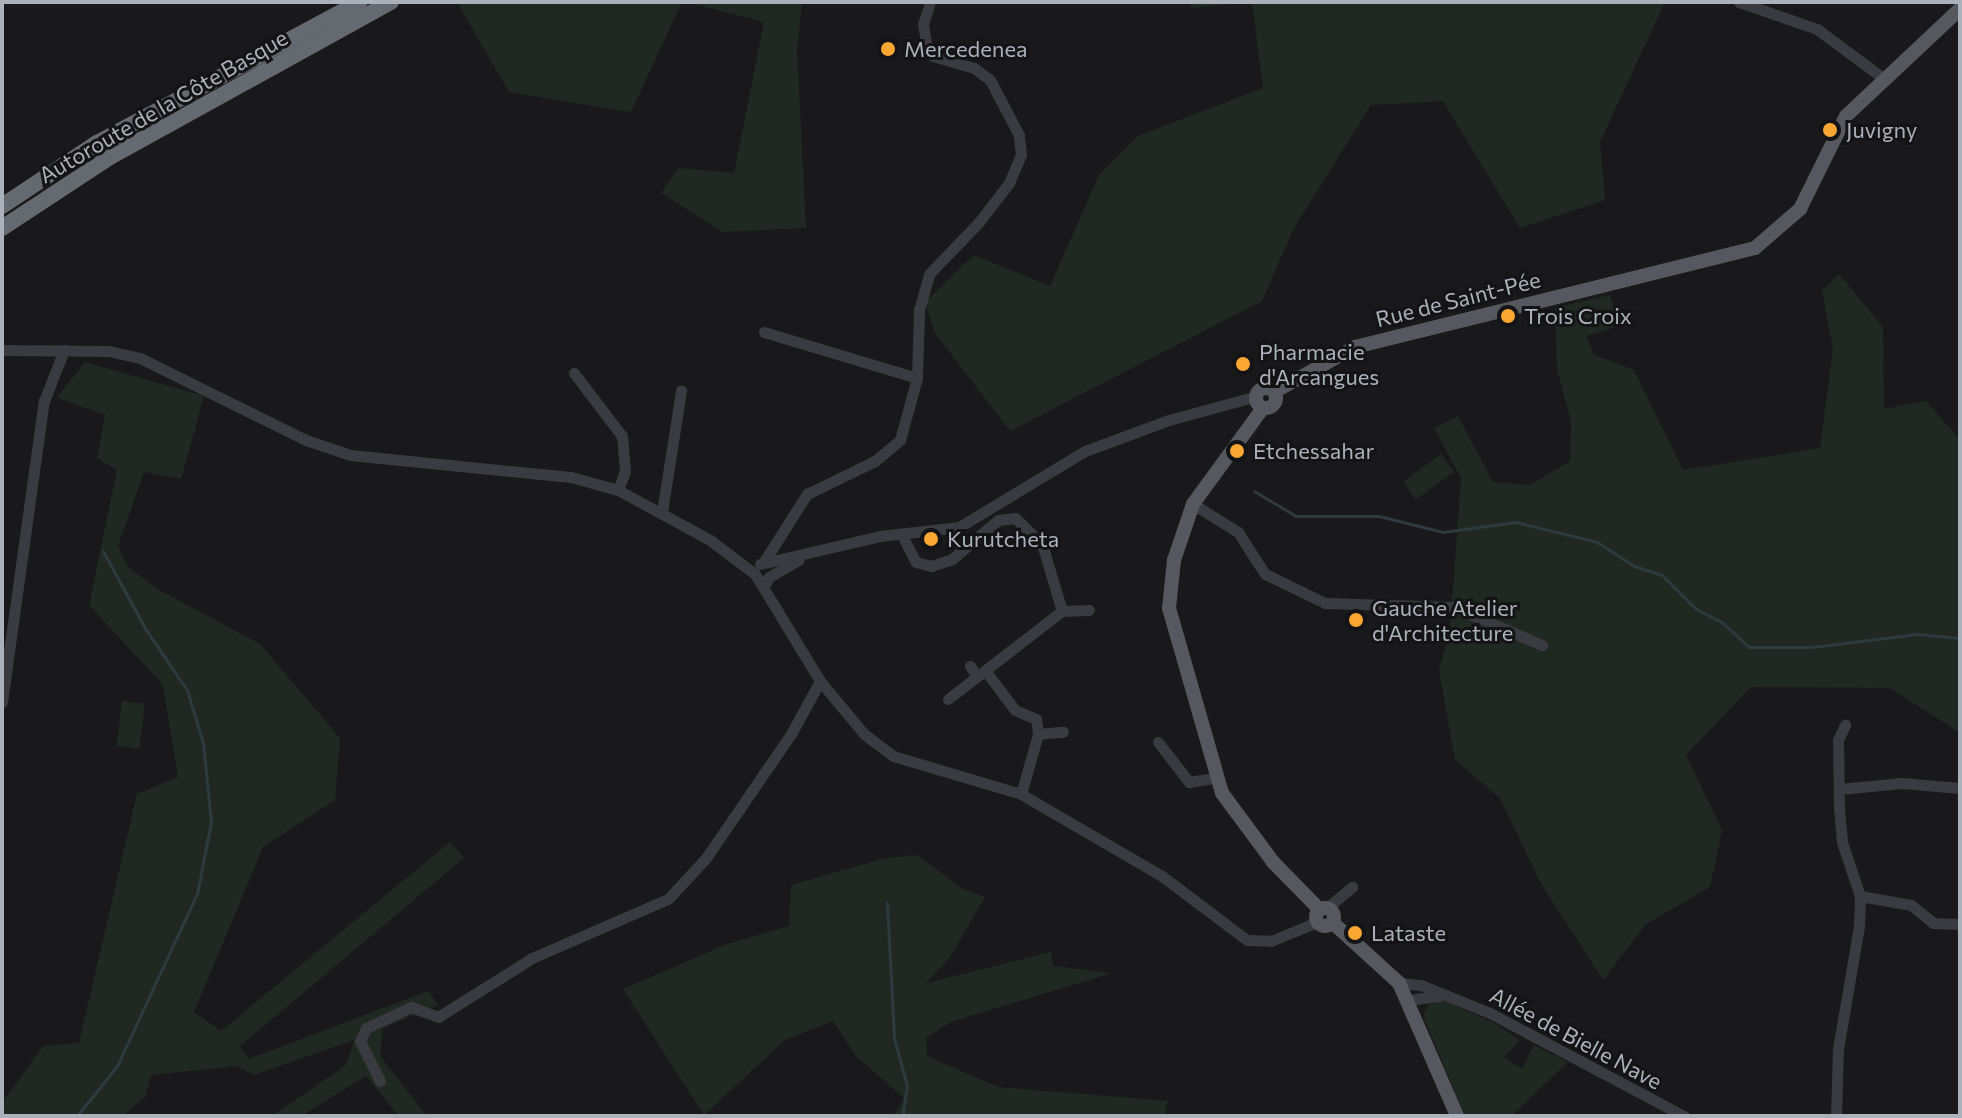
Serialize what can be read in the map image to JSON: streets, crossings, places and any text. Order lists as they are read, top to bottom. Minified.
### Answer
{"streets":{"highway":["Autoroute de la Côte Basque"],"main road":["Rue de Saint-Pée"],"street":["Allée de Bielle Nave"]},"places":["Mercedenea","Juvigny","Trois Croix","Pharmacie d'Arcangues","Etchessahar","Kurutcheta","Gauche Atelier d'Architecture","Lataste"]}
